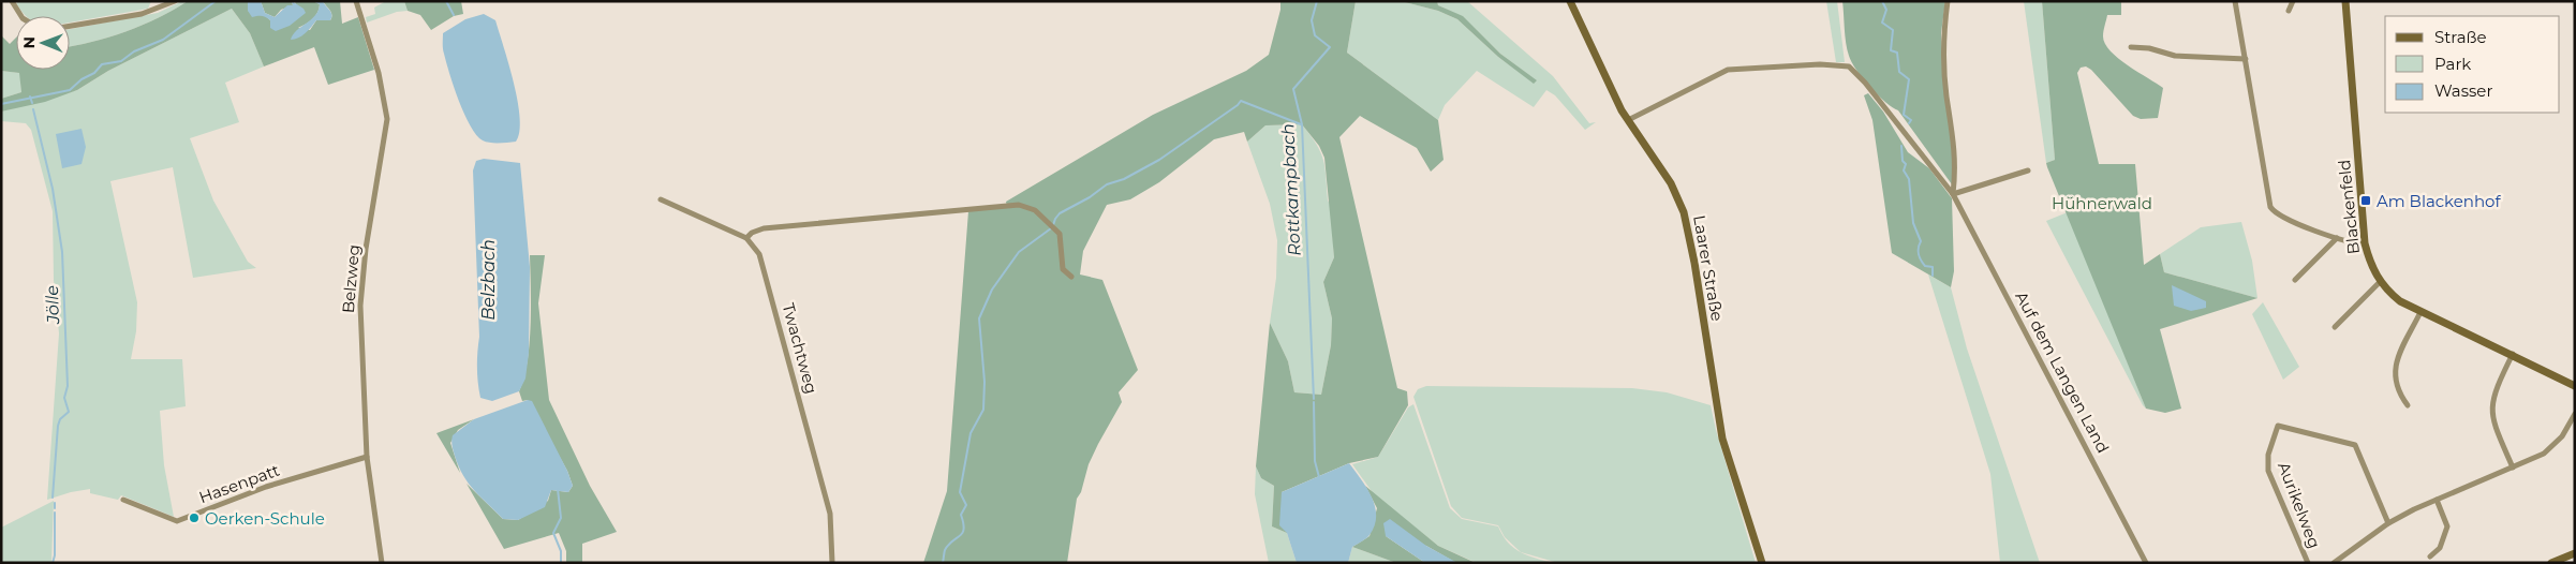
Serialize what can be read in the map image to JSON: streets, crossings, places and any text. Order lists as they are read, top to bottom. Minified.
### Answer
{"streets":{"street":["Blackenfeld","Laarer Straße","Belzweg","Twachtweg","Auf dem Langen Land","Hasenpatt","Aurikelweg"]},"crossings":[["Laarer Straße","Auf dem Langen Land"],["Belzweg","Hasenpatt"]],"water":["Rottkampbach","Belzbach","Jölle"],"parks":["Hühnerwald"],"places":{"transit":["Am Blackenhof"],"other":["Oerken-Schule"]},"legend":["Straße","Park","Wasser"],"north":"left"}
